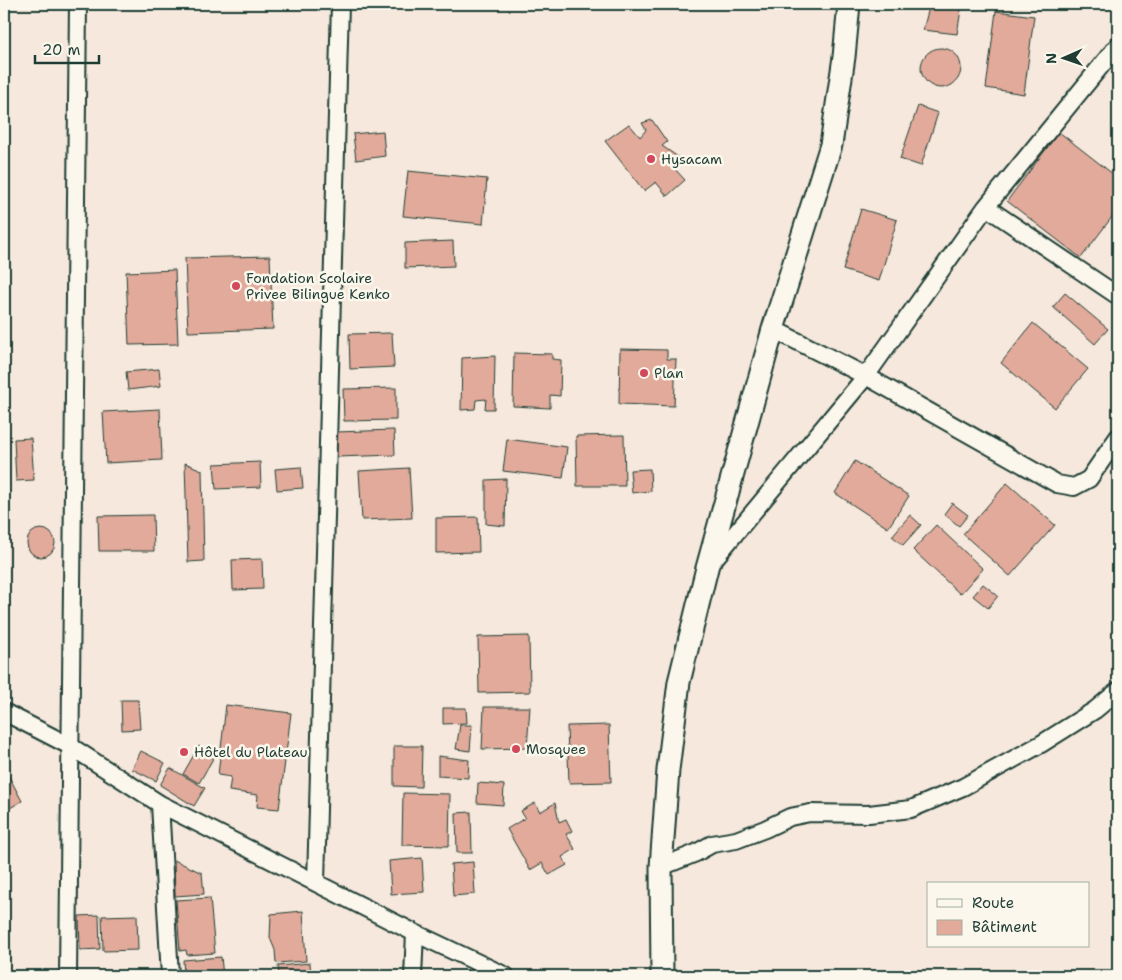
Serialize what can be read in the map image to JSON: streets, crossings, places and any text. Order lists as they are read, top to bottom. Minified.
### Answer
{"places":["Hysacam","Fondation Scolaire Privee Bilingue Kenko","Plan","Mosquee","Hôtel du Plateau"],"legend":["Route","Bâtiment"],"scale_bar":"20 m","north":"left"}
